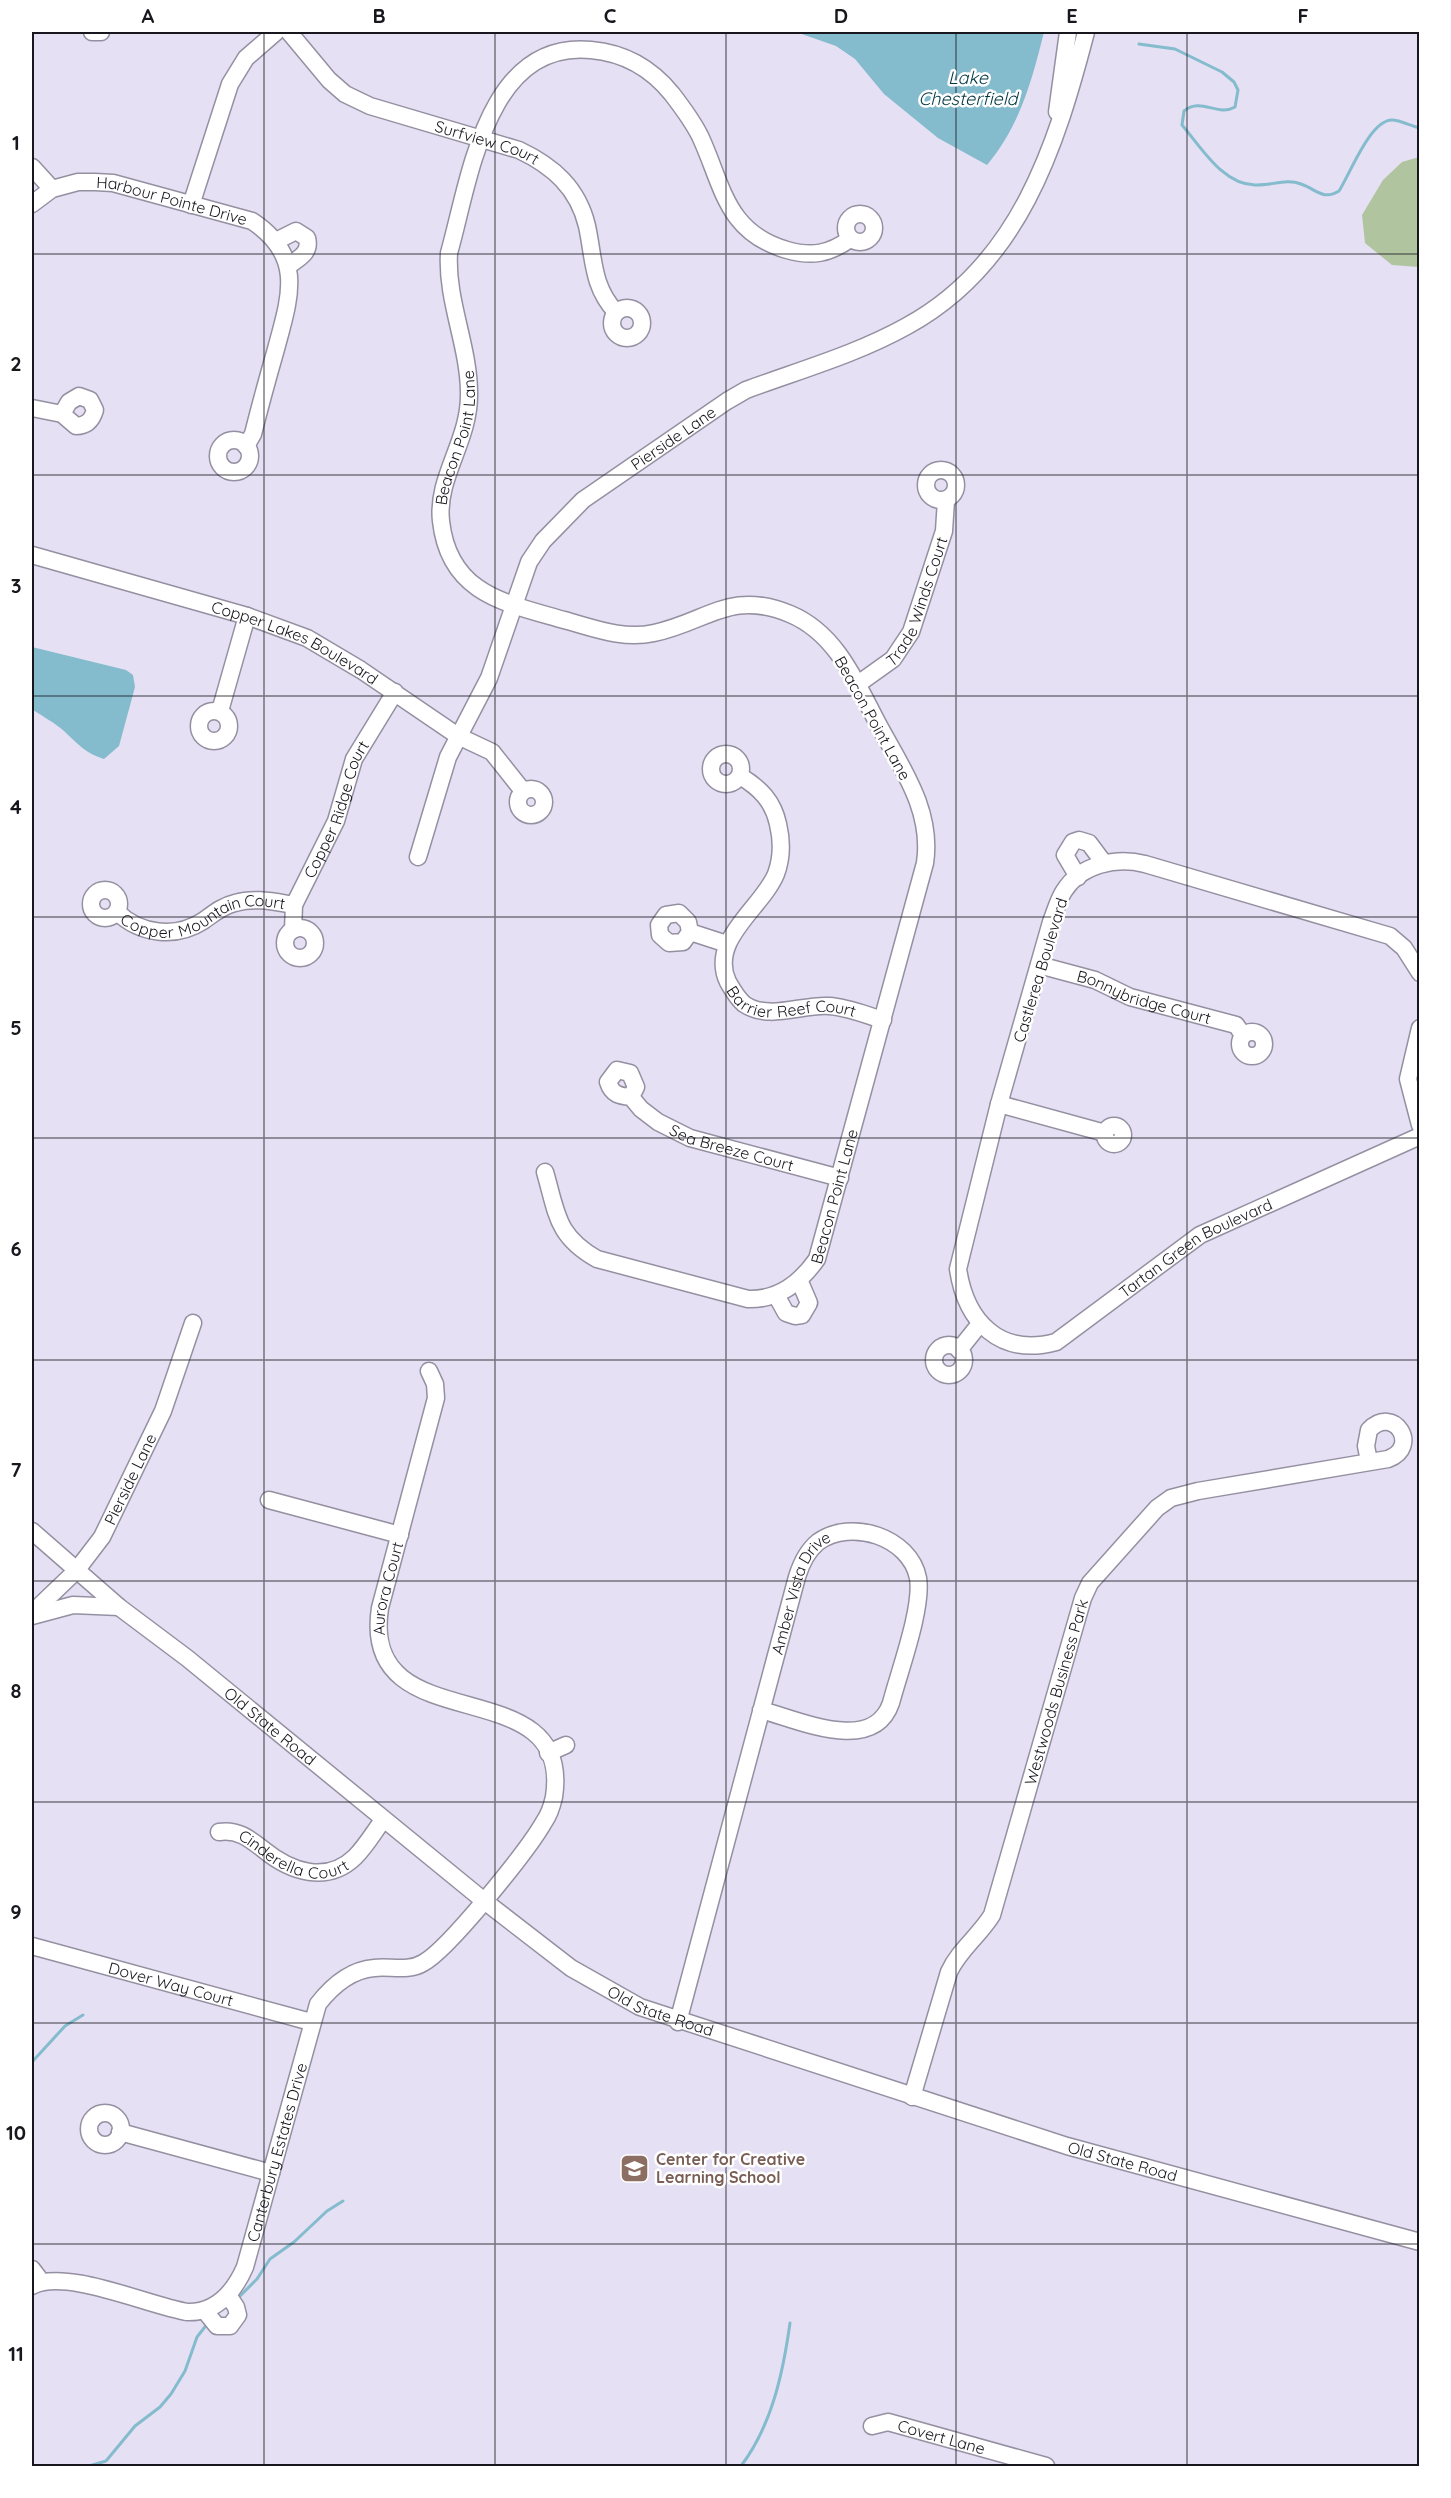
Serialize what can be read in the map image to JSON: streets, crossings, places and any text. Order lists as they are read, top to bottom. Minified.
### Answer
{"streets":{"street":["Surfview Court","Harbour Pointe Drive","Beacon Point Lane","Pierside Lane","Trade Winds Court","Copper Lakes Boulevard","Copper Ridge Court","Copper Mountain Court","Castlerea Boulevard","Bonnybridge Court","Barrier Reef Court","Sea Breeze Court","Tartan Green Boulevard","Aurora Court","Amber Vista Drive","Westwoods Business Park","Old State Road","Cinderella Court","Dover Way Court","Canterbury Estates Drive","Covert Lane"]},"crossings":[["Surfview Court","Beacon Point Lane"],["Beacon Point Lane","Pierside Lane"],["Beacon Point Lane","Trade Winds Court"],["Beacon Point Lane","Barrier Reef Court"],["Beacon Point Lane","Sea Breeze Court"],["Pierside Lane","Copper Lakes Boulevard"],["Pierside Lane","Old State Road"],["Copper Lakes Boulevard","Copper Ridge Court"],["Copper Ridge Court","Copper Mountain Court"],["Castlerea Boulevard","Bonnybridge Court"],["Castlerea Boulevard","Tartan Green Boulevard"],["Aurora Court","Old State Road"],["Aurora Court","Canterbury Estates Drive"],["Amber Vista Drive","Old State Road"],["Westwoods Business Park","Old State Road"],["Old State Road","Cinderella Court"],["Old State Road","Canterbury Estates Drive"],["Dover Way Court","Canterbury Estates Drive"]],"water":["Lake Chesterfield"],"places":{"school or university":["Center for Creative Learning School"]},"grid":{"columns":["A","B","C","D","E","F"],"rows":["1","2","3","4","5","6","7","8","9","10","11"]}}
